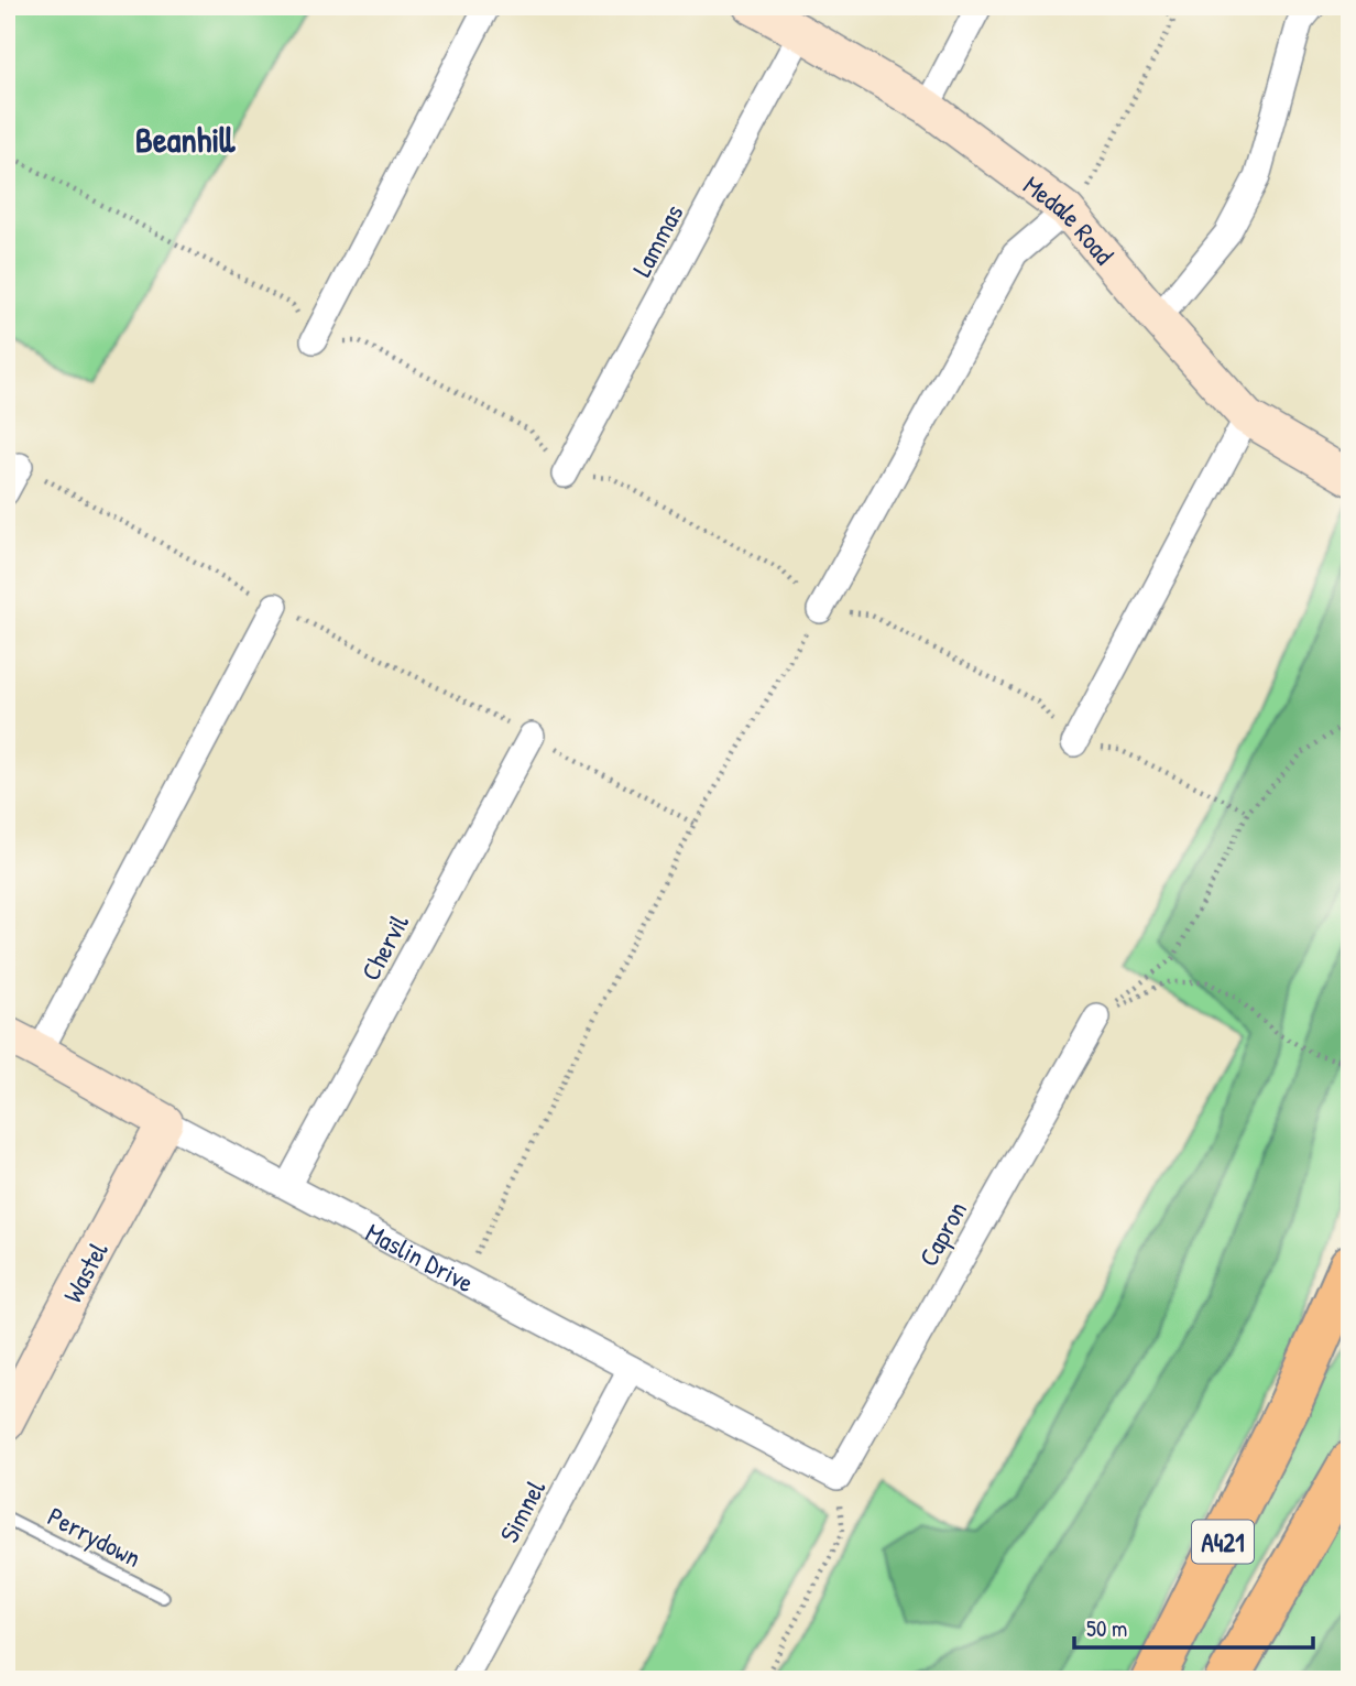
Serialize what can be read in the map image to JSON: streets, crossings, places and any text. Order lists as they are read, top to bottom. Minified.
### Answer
{"streets":{"highway":["A421"],"street":["Medale Road","Lammas","Chervil","Capron","Maslin Drive","Wastel","Simnel"],"lane":["Perrydown"]},"crossings":[["Medale Road","Lammas"],["Chervil","Maslin Drive"],["Capron","Maslin Drive"],["Maslin Drive","Wastel"],["Maslin Drive","Simnel"]],"districts":["Beanhill"],"scale_bar":"50 m"}
